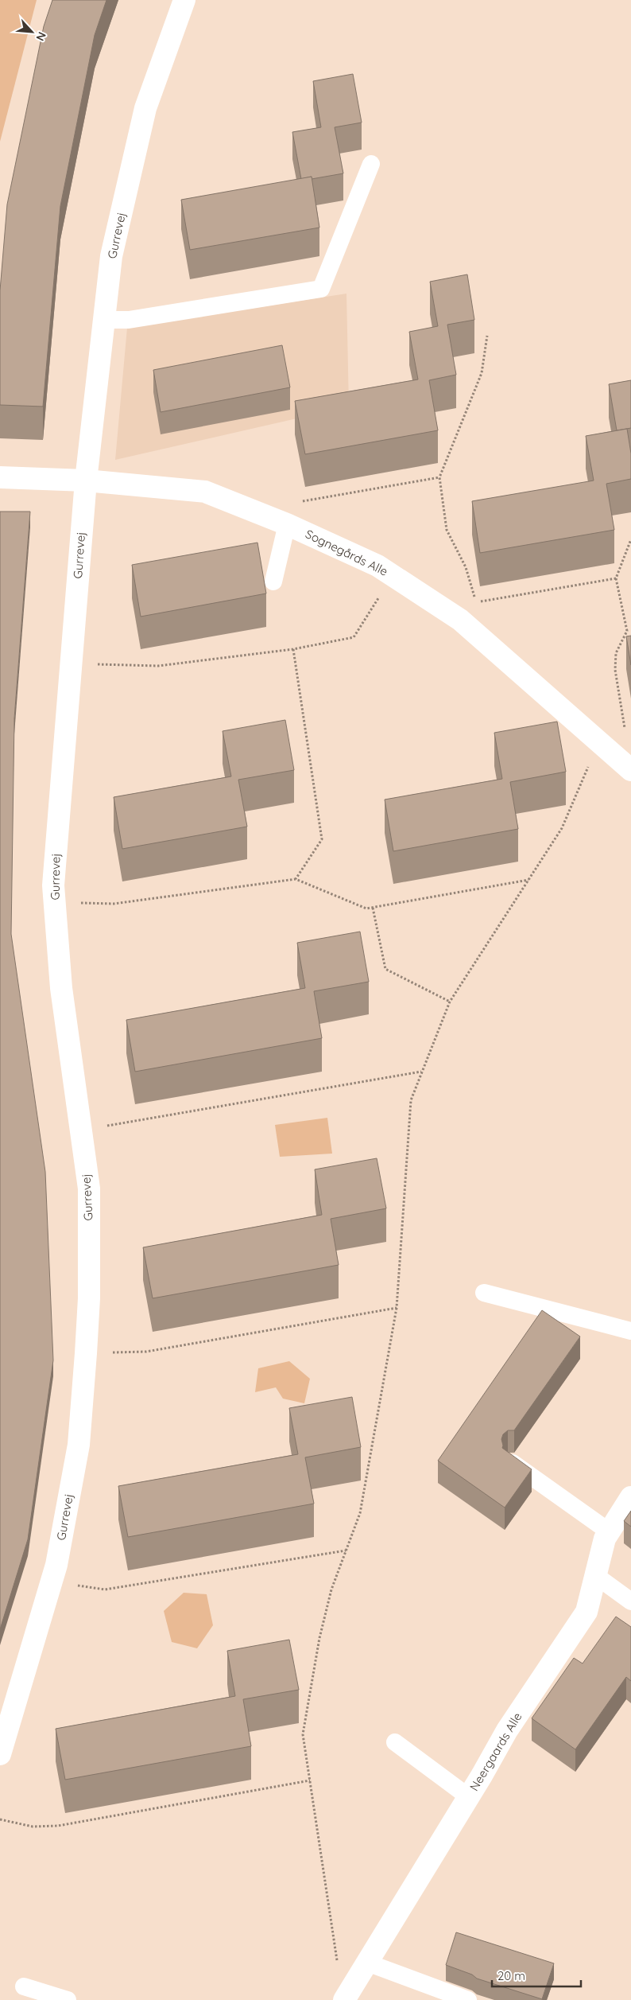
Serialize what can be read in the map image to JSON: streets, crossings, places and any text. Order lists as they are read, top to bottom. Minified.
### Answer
{"streets":{"street":["Gurrevej","Sognegårds Alle","Neergaards Alle"]},"crossings":[["Gurrevej","Sognegårds Alle"]],"scale_bar":"20 m","north":"bottom right"}
